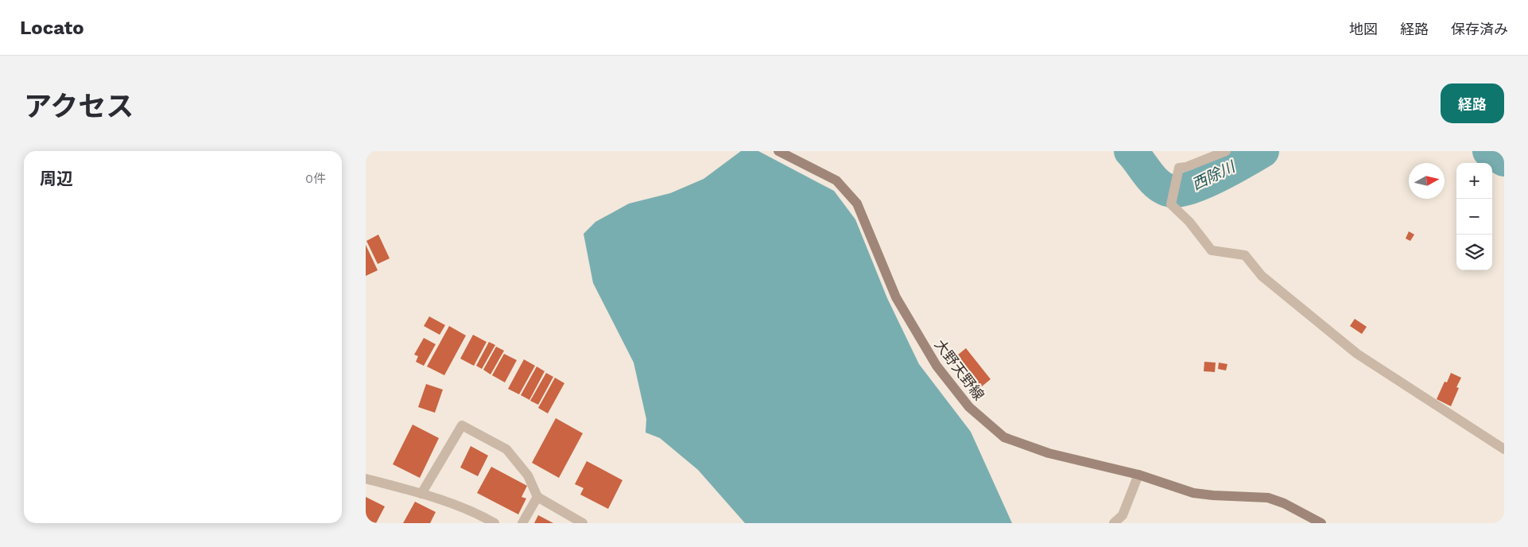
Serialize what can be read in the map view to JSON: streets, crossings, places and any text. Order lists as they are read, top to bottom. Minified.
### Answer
{"streets":{"main road":["大野天野線"]},"water":["西除川"],"north":"right","page":{"header":"Locato","nav":["地図","経路","保存済み"],"title":"アクセス","buttons":"経路","heading":["周辺","0件"],"map_buttons":["+","−"]}}
